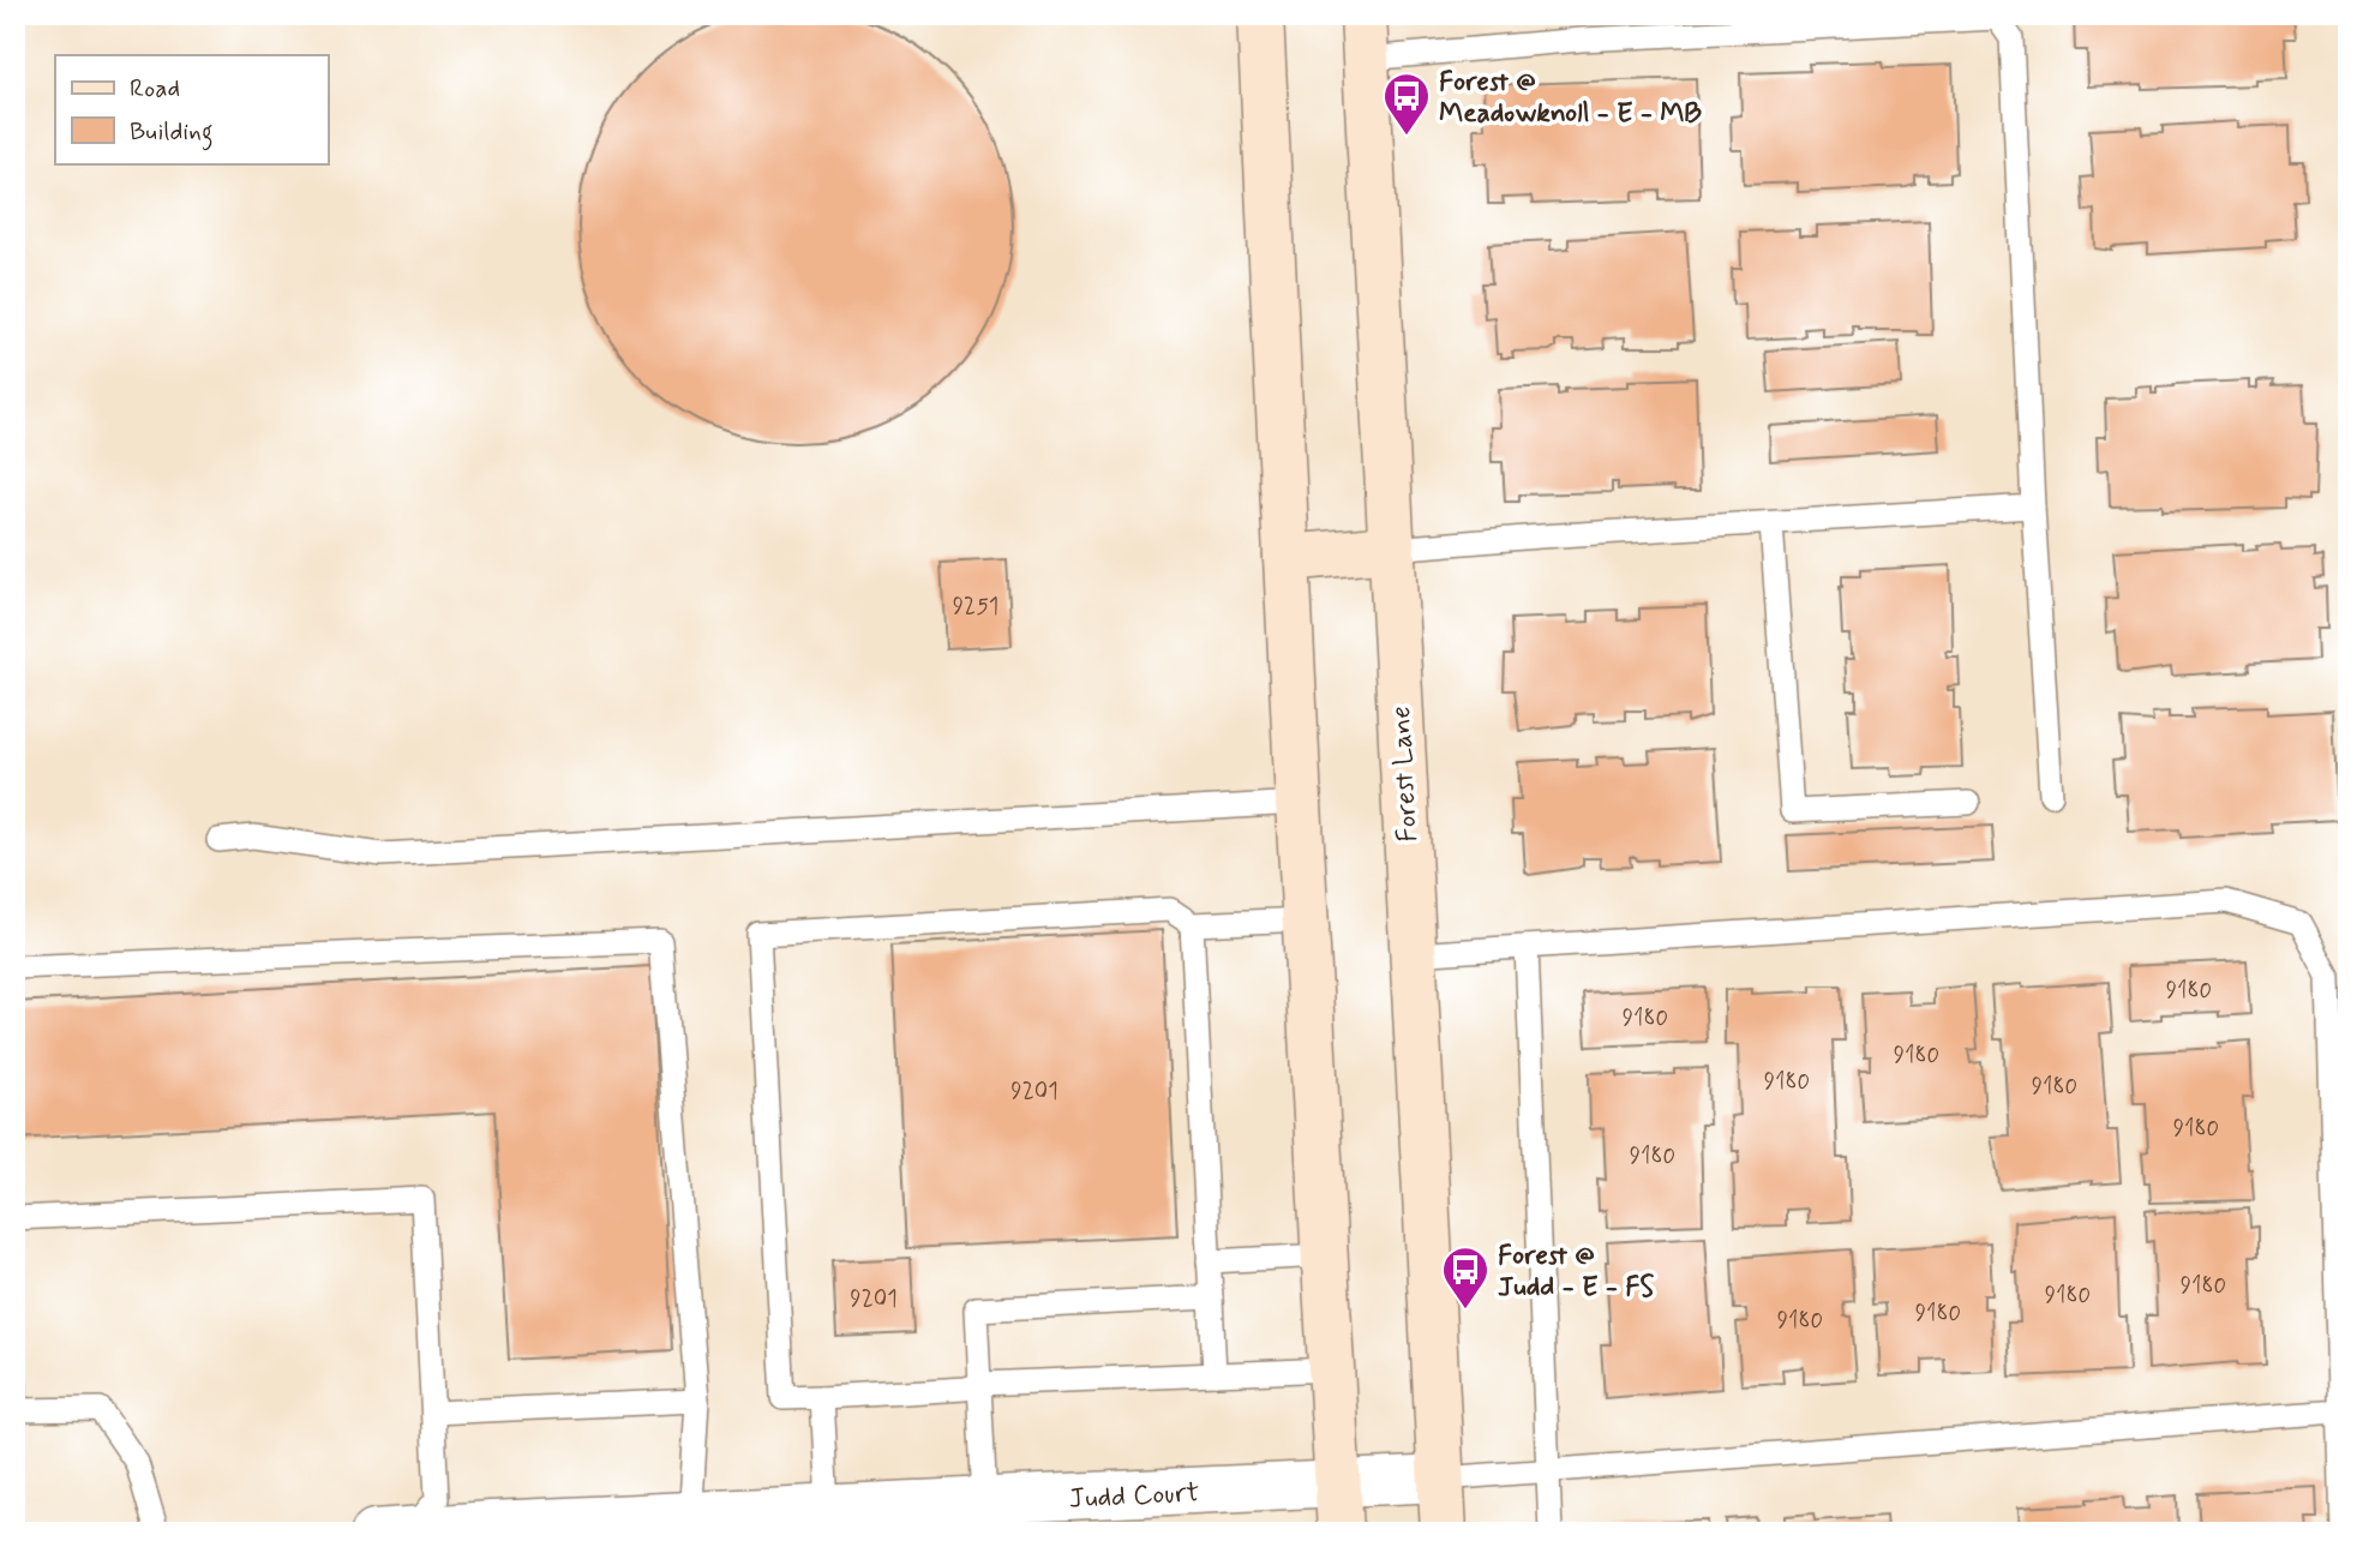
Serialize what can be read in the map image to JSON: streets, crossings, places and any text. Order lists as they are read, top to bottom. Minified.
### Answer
{"streets":{"main road":["Forest Lane"],"street":["Judd Court"]},"crossings":[["Forest Lane","Judd Court"]],"places":{"bus stop":["Forest @ Meadowknoll - E - MB","Forest @ Judd - E - FS"]},"house_numbers":["9251","9180","9180","9180","9180","9180","9201","9180","9180","9180","9180","9201","9180","9180"],"legend":["Road","Building"]}
